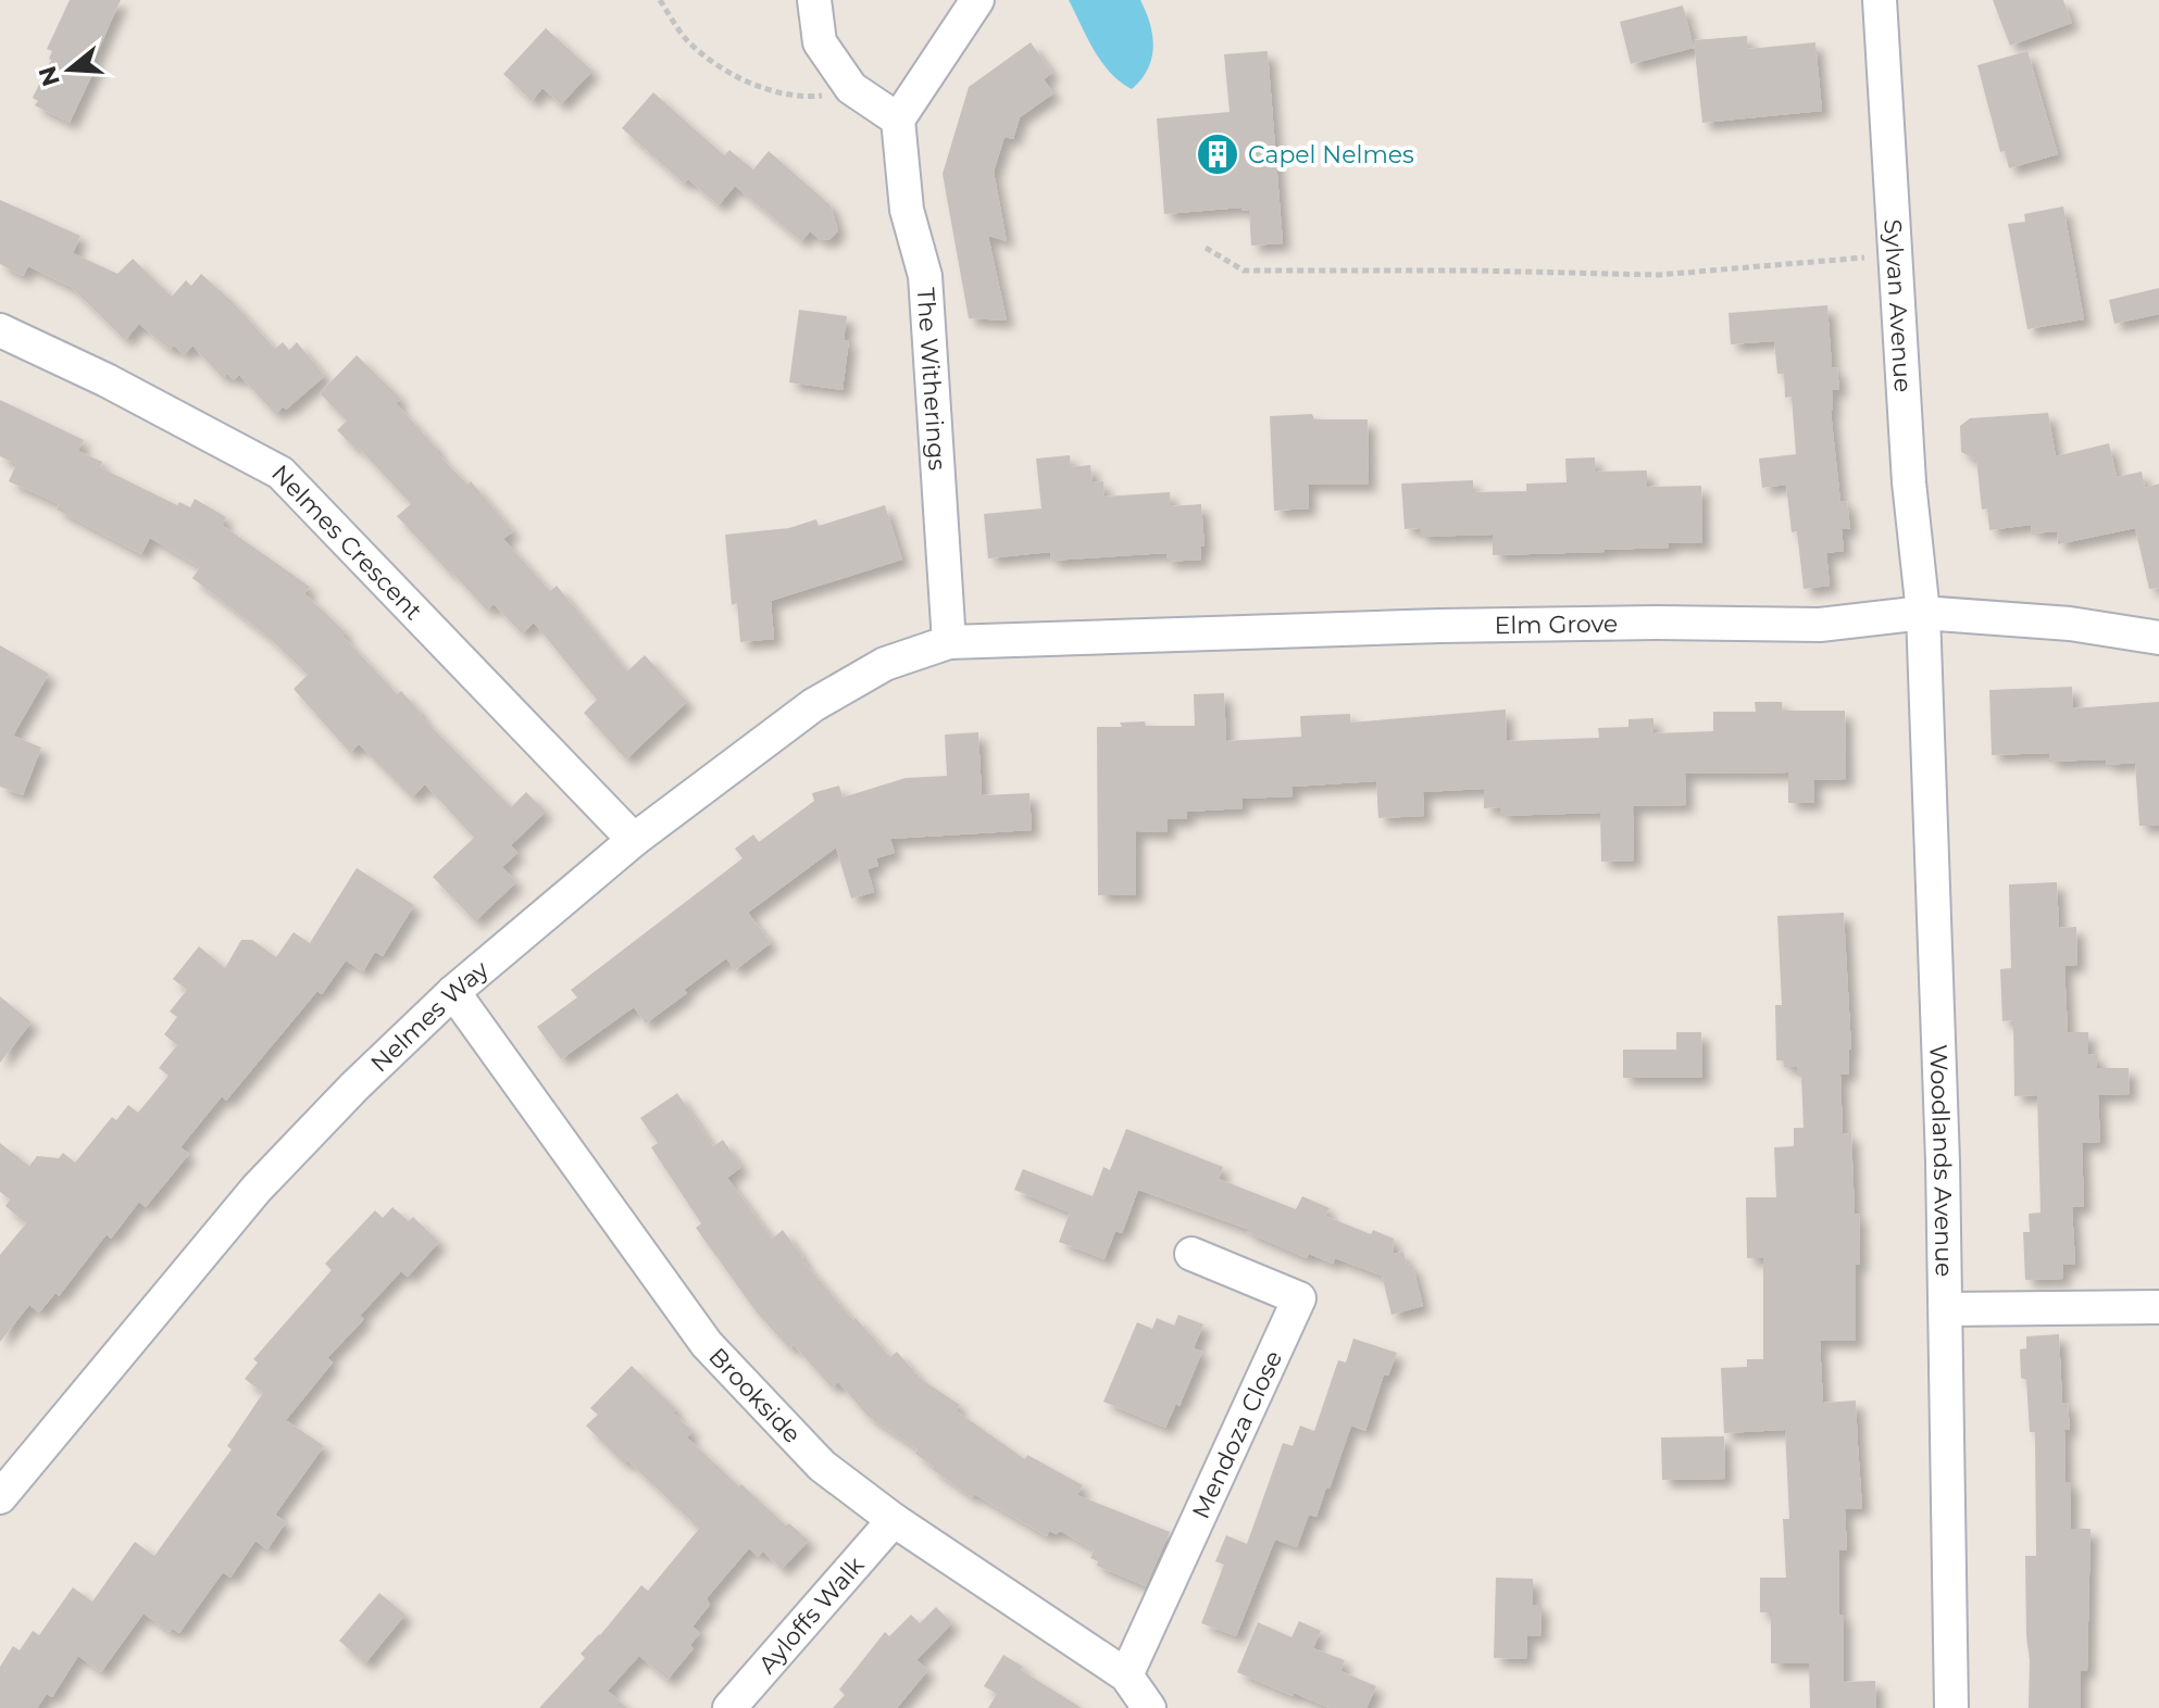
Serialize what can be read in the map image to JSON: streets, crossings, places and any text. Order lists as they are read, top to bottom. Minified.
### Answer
{"streets":{"street":["Sylvan Avenue","The Witherings","Nelmes Crescent","Elm Grove","Nelmes Way","Woodlands Avenue","Brookside","Mendoza Close","Ayloffs Walk"]},"crossings":[["Sylvan Avenue","Elm Grove"],["Sylvan Avenue","Woodlands Avenue"],["The Witherings","Elm Grove"],["The Witherings","Nelmes Way"],["Nelmes Crescent","Nelmes Way"],["Elm Grove","Nelmes Way"],["Elm Grove","Woodlands Avenue"],["Nelmes Way","Brookside"],["Brookside","Mendoza Close"],["Brookside","Ayloffs Walk"]],"places":{"building":["Capel Nelmes"]},"north":"left"}
